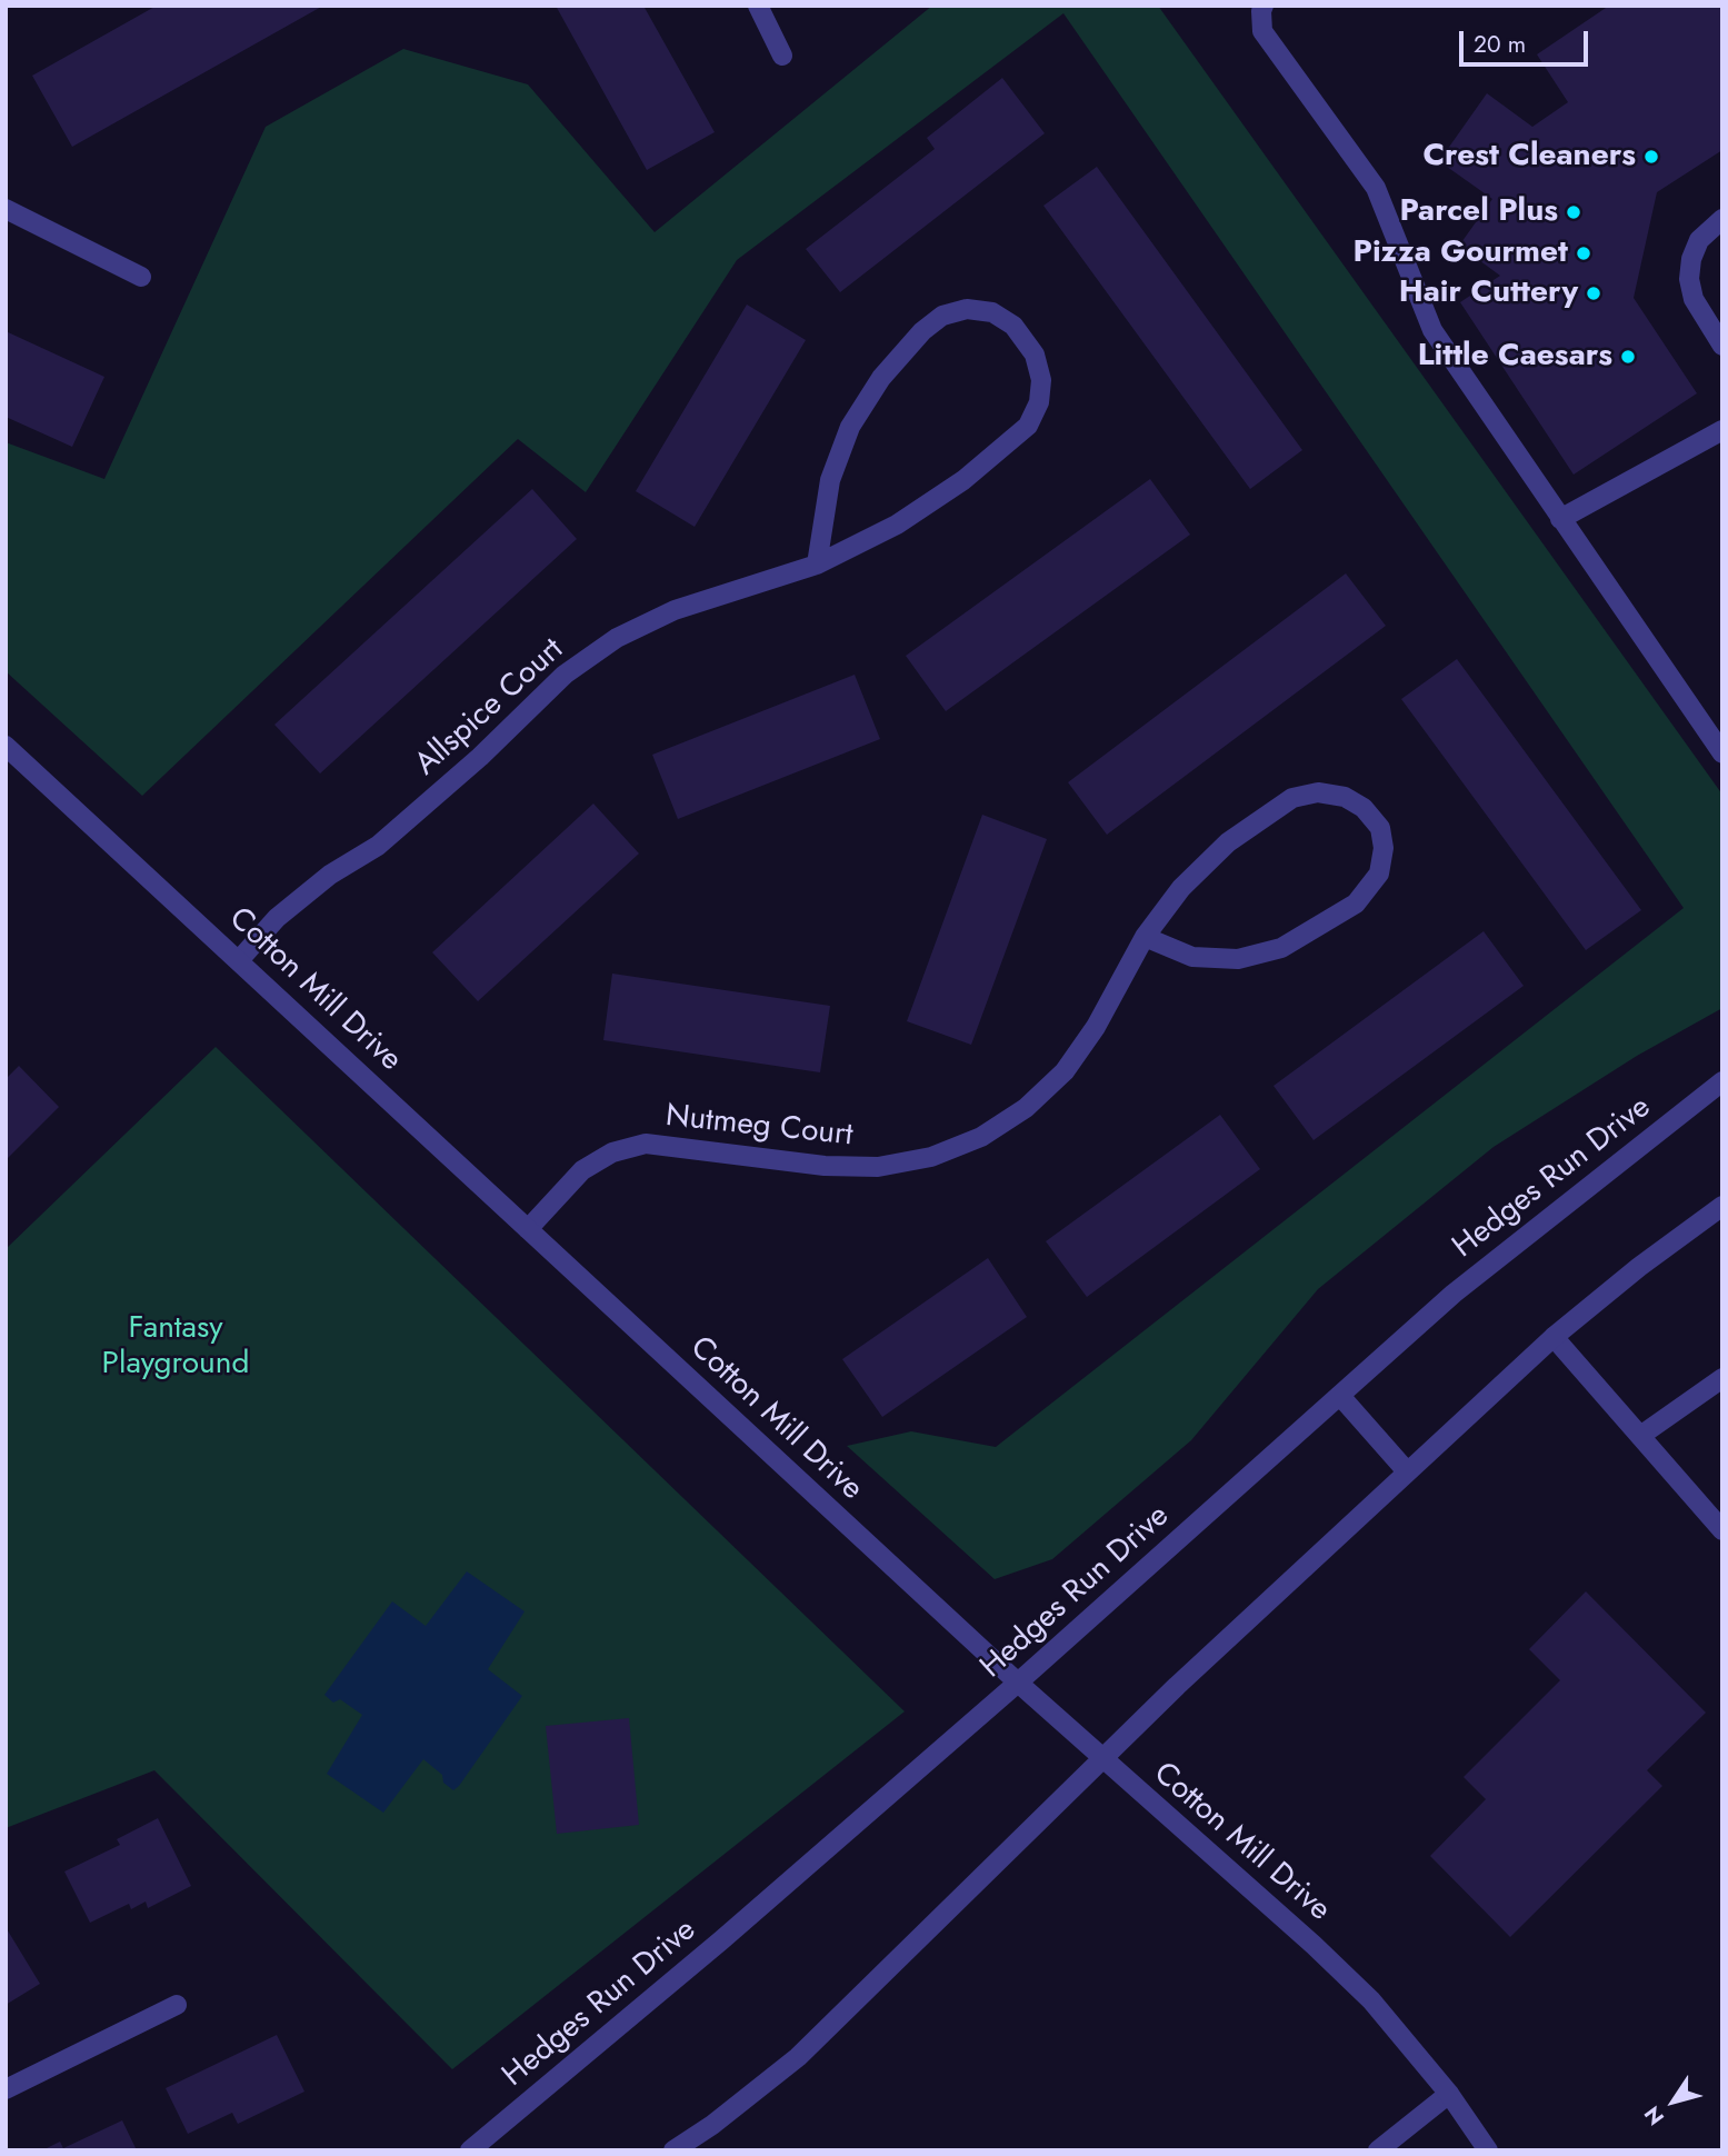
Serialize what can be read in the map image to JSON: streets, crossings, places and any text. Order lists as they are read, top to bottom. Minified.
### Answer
{"streets":{"street":["Allspice Court","Cotton Mill Drive","Nutmeg Court","Hedges Run Drive"]},"crossings":[["Allspice Court","Cotton Mill Drive"],["Cotton Mill Drive","Nutmeg Court"],["Cotton Mill Drive","Hedges Run Drive"]],"parks":["Fantasy Playground"],"places":["Crest Cleaners","Parcel Plus","Pizza Gourmet","Hair Cuttery","Little Caesars"],"scale_bar":"20 m","north":"bottom left"}
